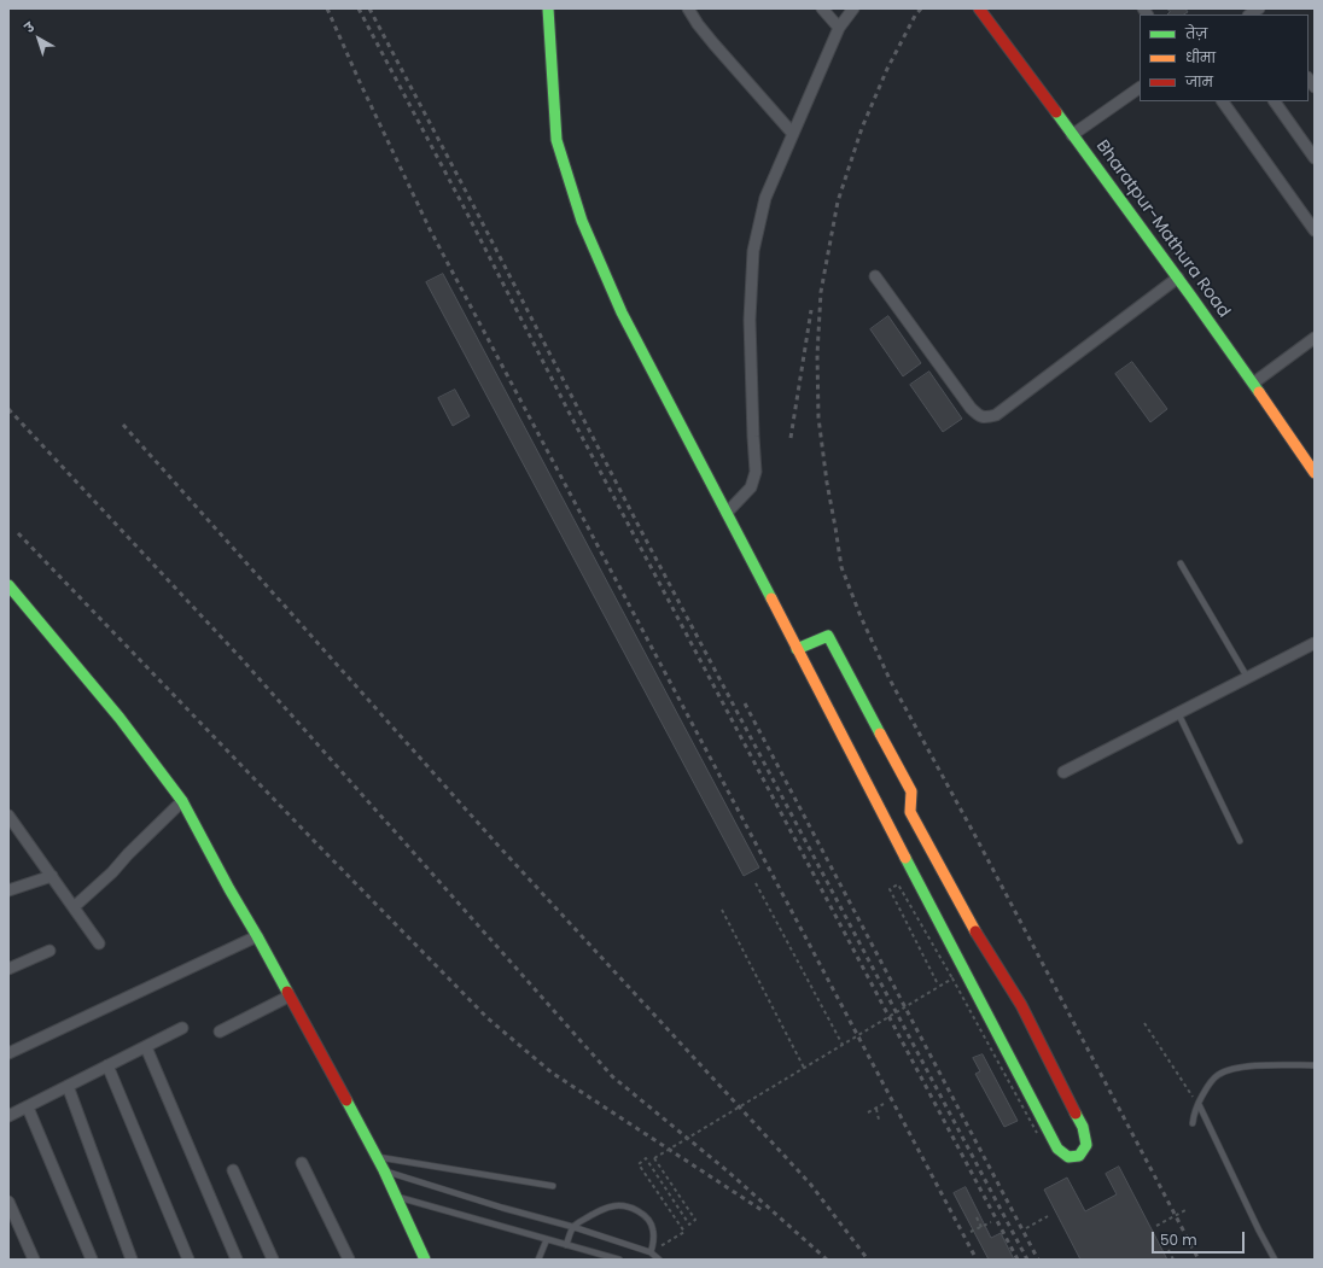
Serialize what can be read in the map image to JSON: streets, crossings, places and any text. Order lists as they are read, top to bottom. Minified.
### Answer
{"streets":{"main road":["Bharatpur-Mathura Road"]},"legend":["तेज़","धीमा","जाम"],"scale_bar":"50 m","north":"top left"}
